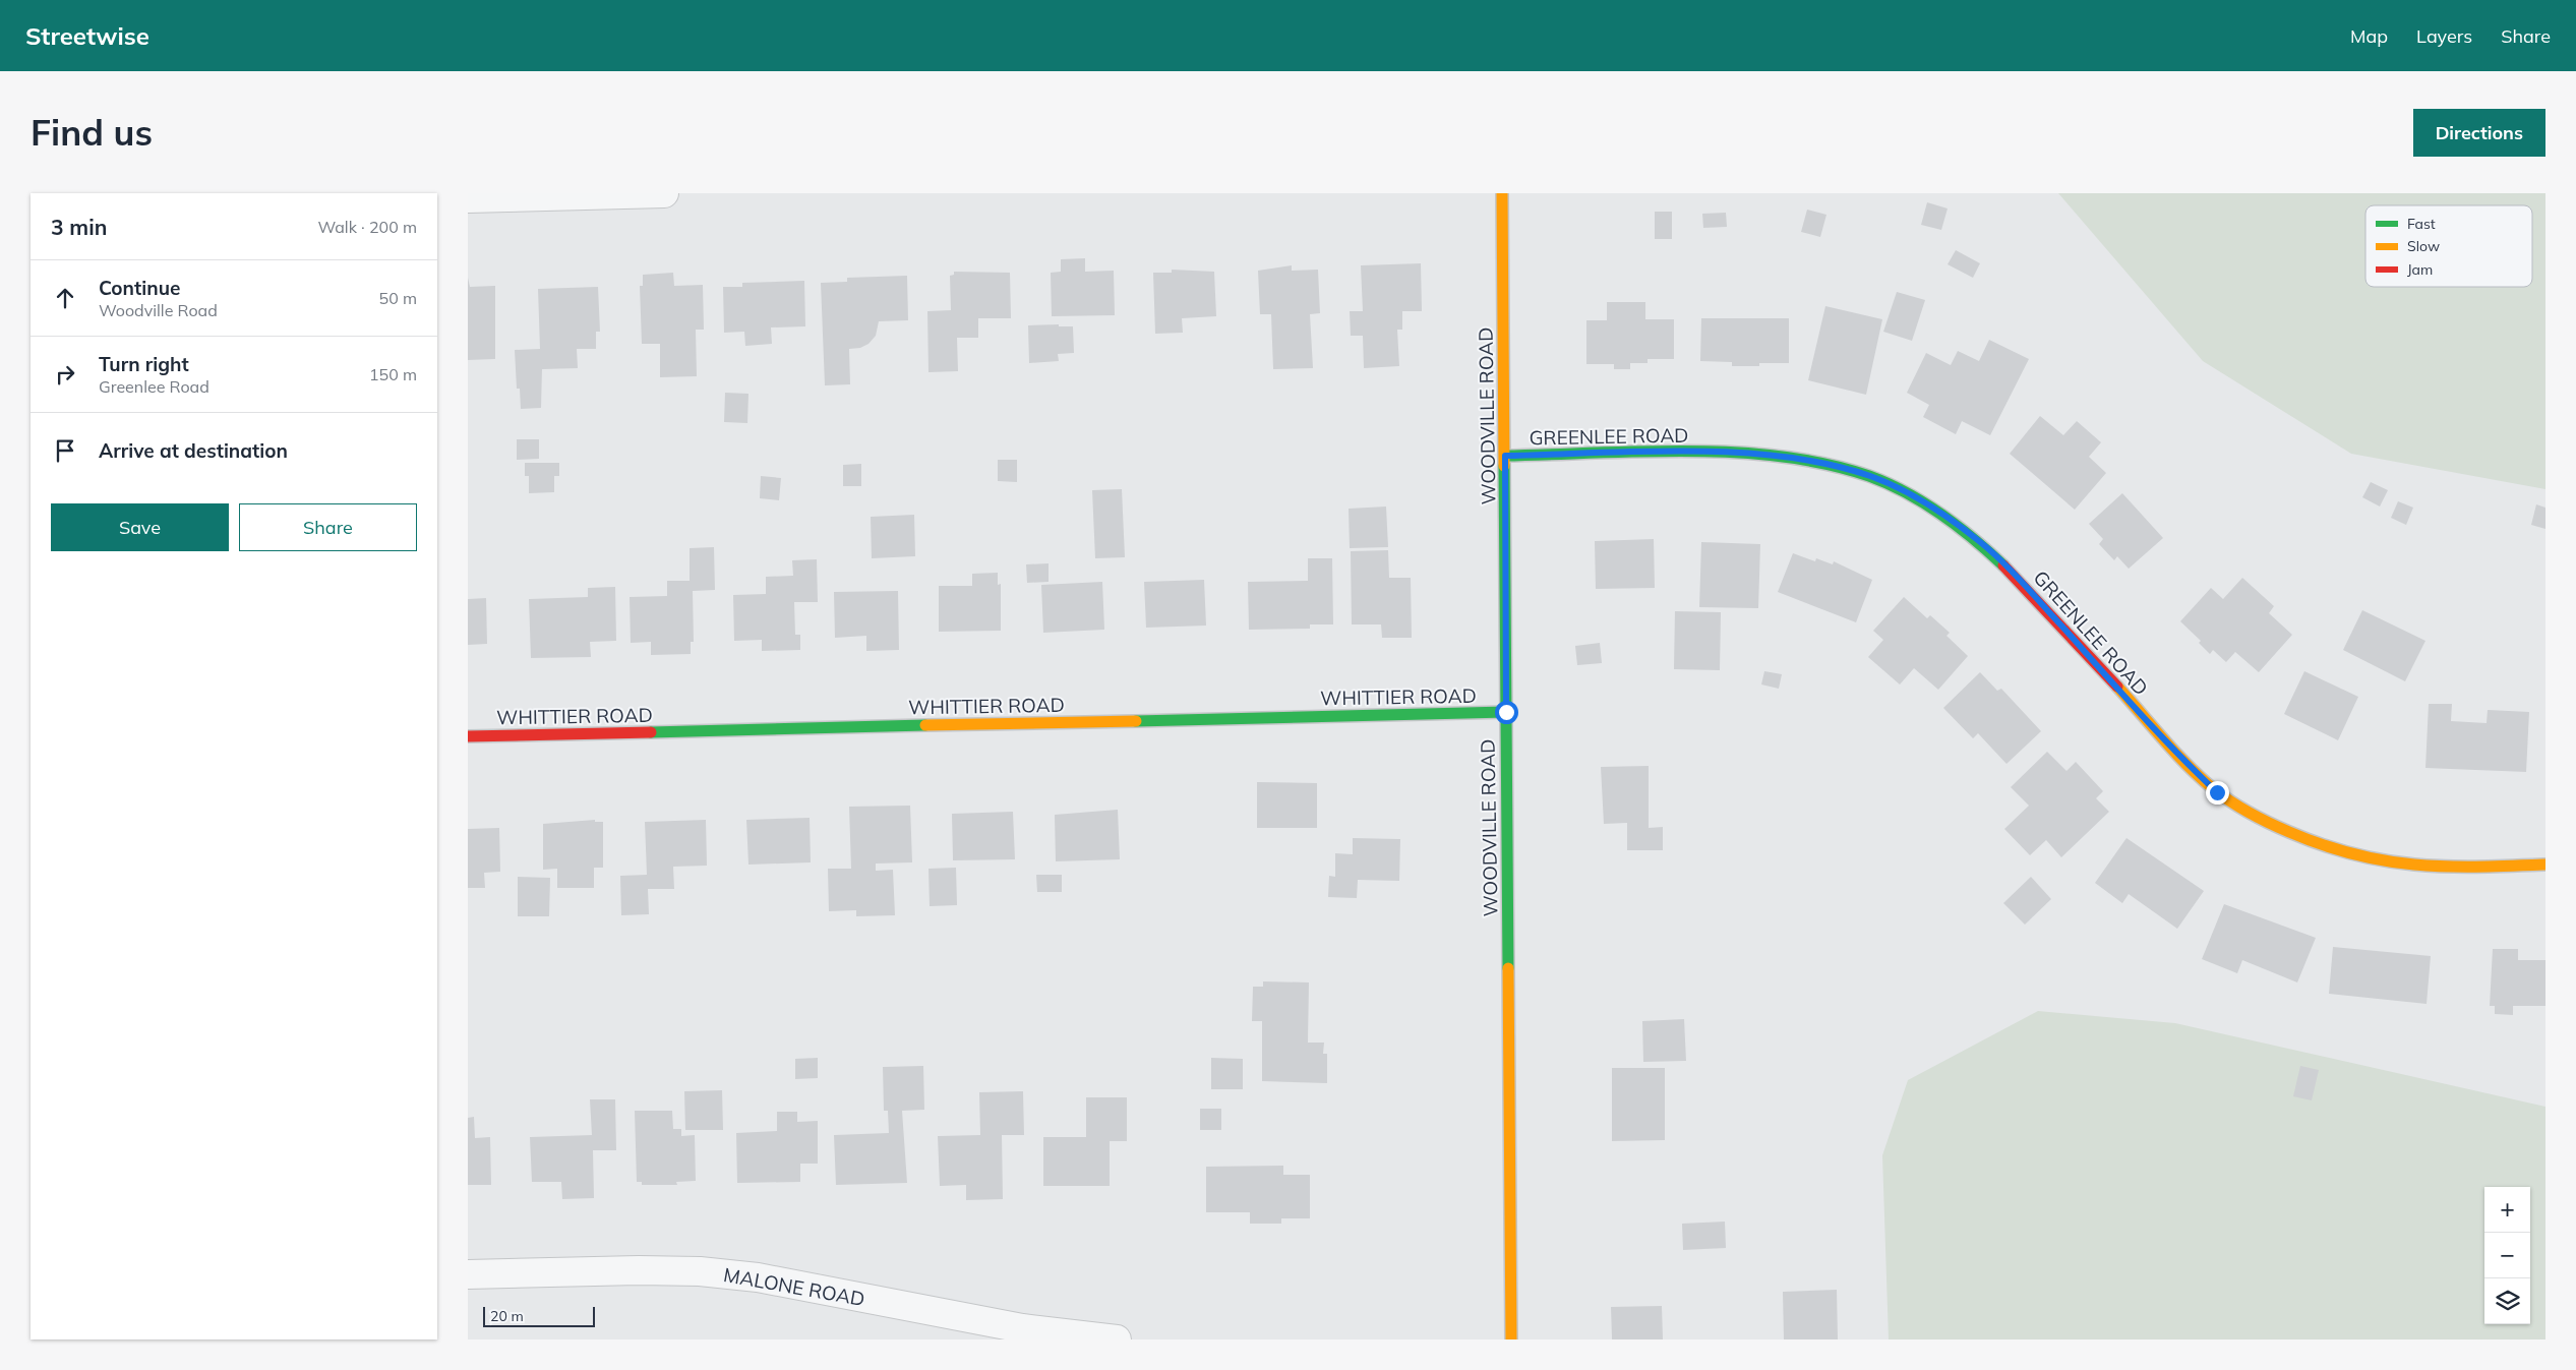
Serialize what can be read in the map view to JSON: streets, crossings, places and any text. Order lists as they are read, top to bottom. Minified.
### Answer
{"streets":{"street":["WOODVILLE ROAD","GREENLEE ROAD","WHITTIER ROAD","MALONE ROAD"]},"crossings":[["WOODVILLE ROAD","GREENLEE ROAD"],["WOODVILLE ROAD","WHITTIER ROAD"]],"legend":["Fast","Slow","Jam"],"scale_bar":"20 m","page":{"header":"Streetwise","nav":["Map","Layers","Share"],"buttons":["Directions",["Save","Share"]],"title":"Find us","heading":["3 min","Walk · 200 m"],"list":[["Continue","Woodville Road","50 m"],["Turn right","Greenlee Road","150 m"],"Arrive at destination"],"map_buttons":["+","−"],"scale":"20 m"}}
